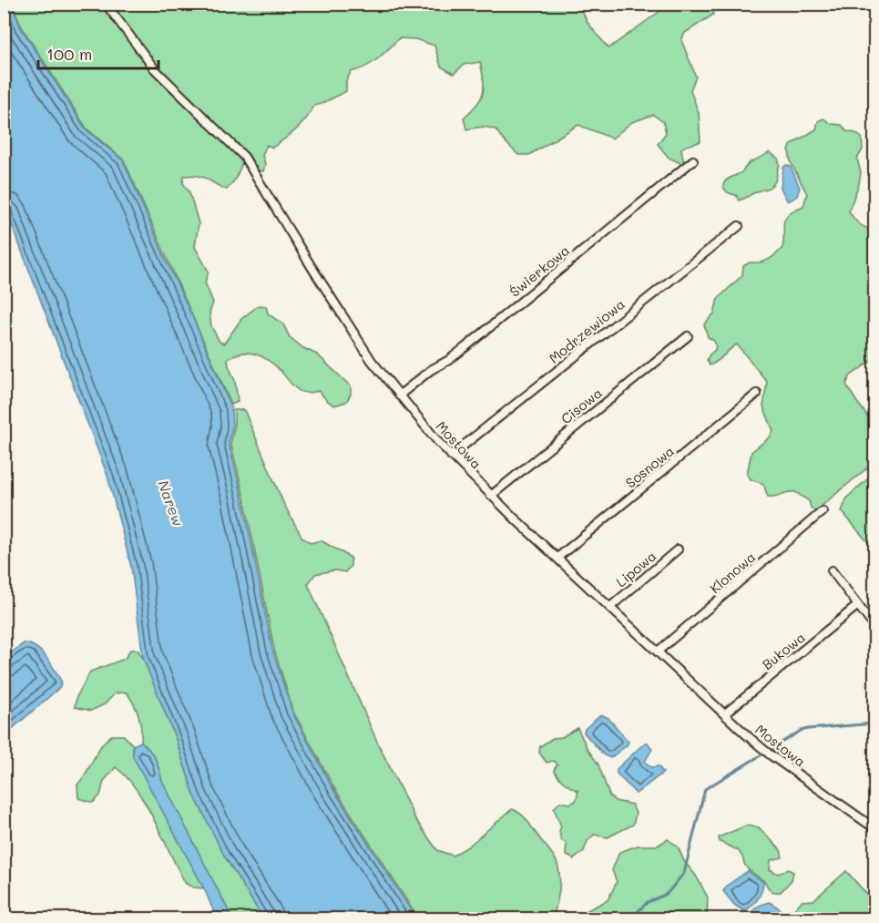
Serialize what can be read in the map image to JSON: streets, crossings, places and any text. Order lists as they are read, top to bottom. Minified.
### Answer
{"streets":{"street":["Świerkowa","Modrzewiowa","Cisowa","Mostowa","Sosnowa","Lipowa","Klonowa","Bukowa"]},"crossings":[["Świerkowa","Mostowa"],["Modrzewiowa","Mostowa"],["Cisowa","Mostowa"],["Mostowa","Sosnowa"],["Mostowa","Lipowa"],["Mostowa","Klonowa"],["Mostowa","Bukowa"]],"water":["Narew"],"scale_bar":"100 m"}
